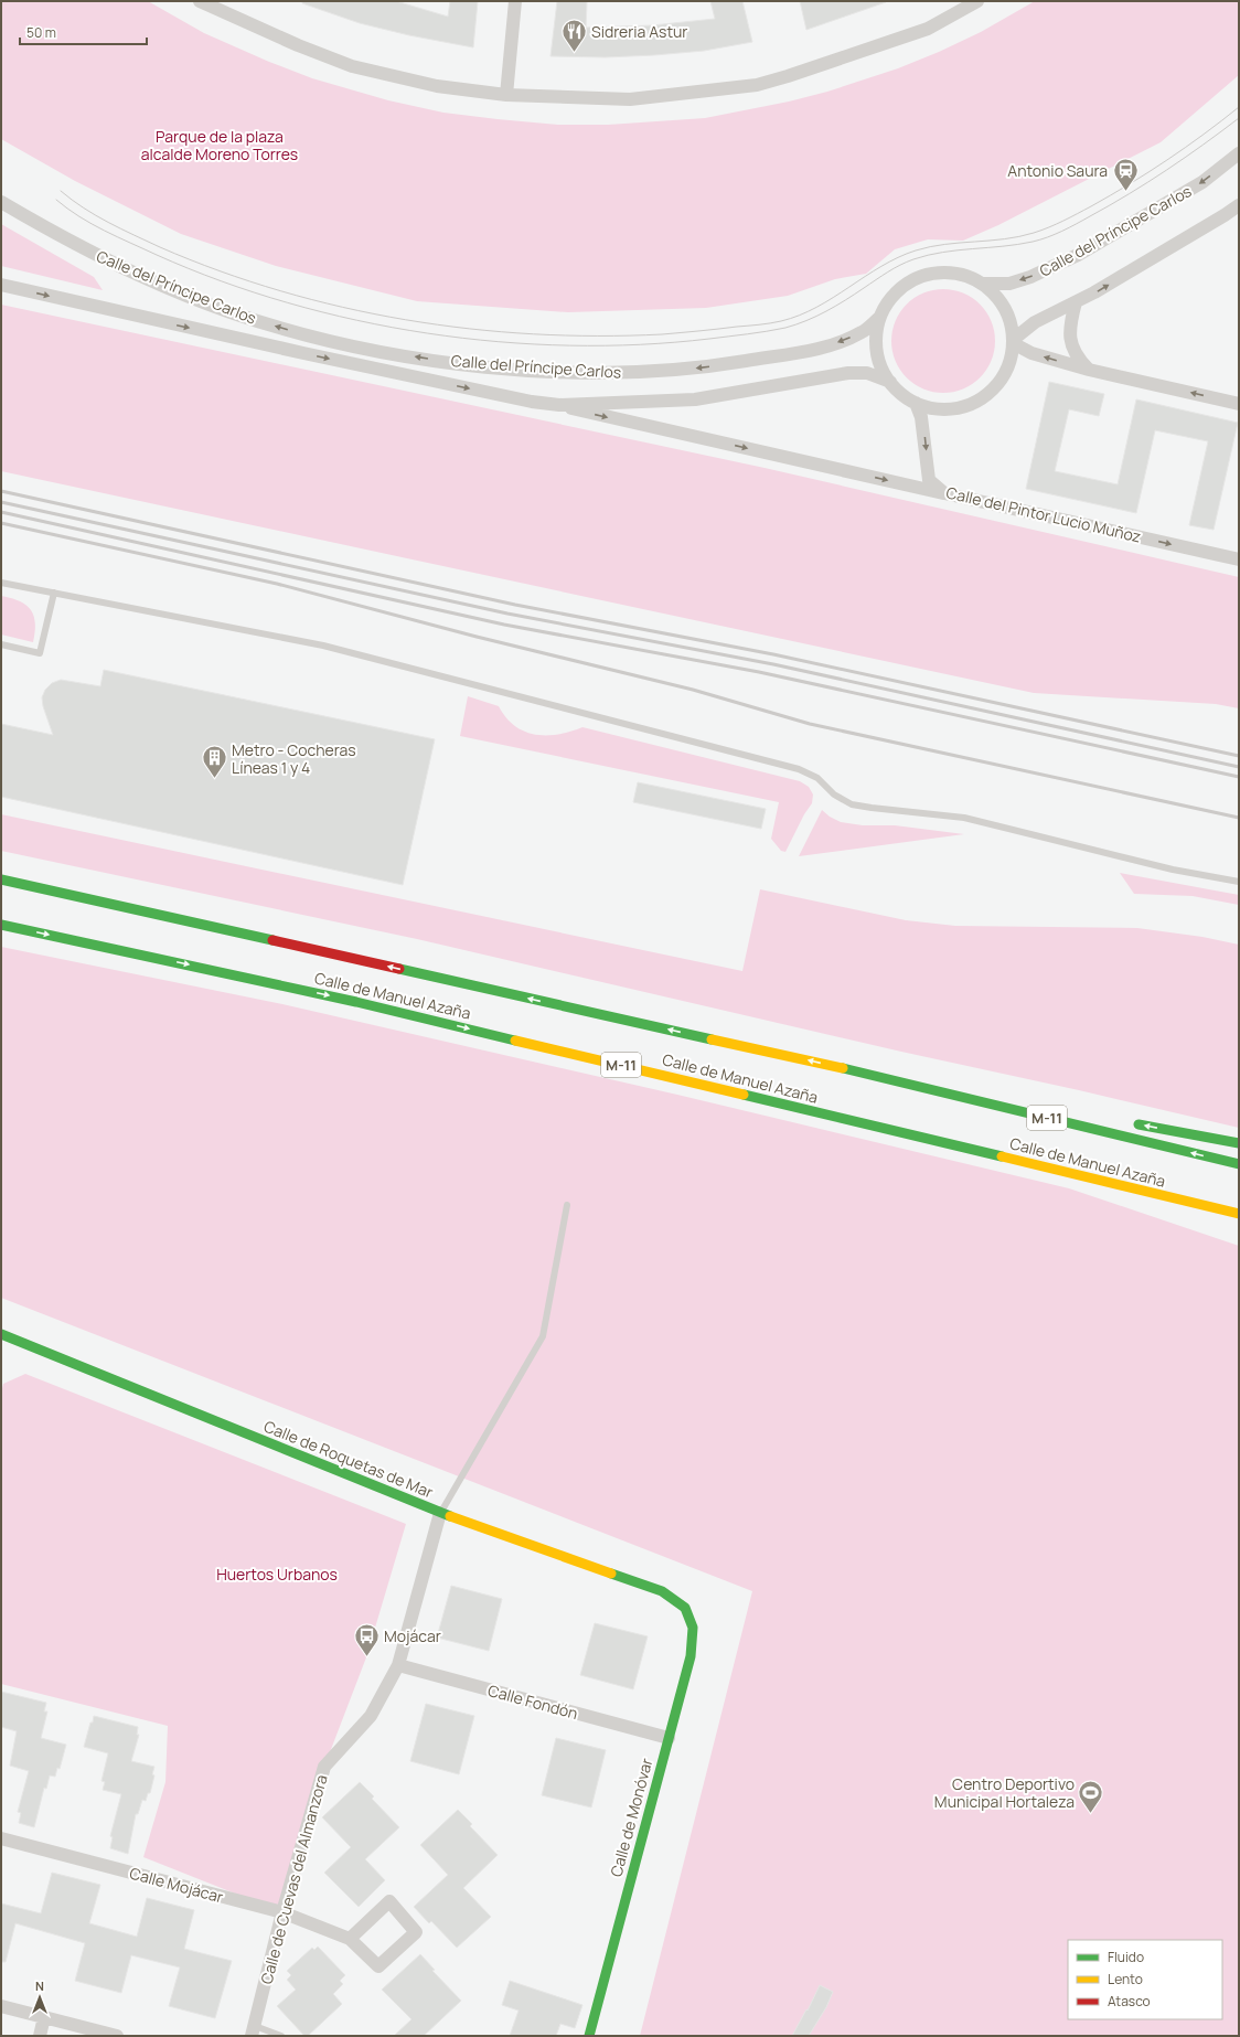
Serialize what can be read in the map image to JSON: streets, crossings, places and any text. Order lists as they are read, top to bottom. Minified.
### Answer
{"streets":{"main road":["Calle de Manuel Azaña","M-11","Calle de Roquetas de Mar","Calle de Monóvar"],"street":["Calle del Príncipe Carlos","Calle del Pintor Lucio Muñoz","Calle Fondón","Calle de Cuevas del Almanzora","Calle Mojácar"]},"crossings":[["Calle del Príncipe Carlos","Calle del Pintor Lucio Muñoz"],["Calle de Roquetas de Mar","Calle de Monóvar"],["Calle de Roquetas de Mar","Calle de Cuevas del Almanzora"],["Calle Fondón","Calle de Monóvar"],["Calle Fondón","Calle de Cuevas del Almanzora"],["Calle de Cuevas del Almanzora","Calle Mojácar"]],"one_way":["Calle del Pintor Lucio Muñoz"],"parks":["Parque de la plaza alcalde Moreno Torres","Huertos Urbanos"],"places":{"restaurant":["Sidreria Astur"],"station":["Antonio Saura"],"building":["Metro - Cocheras Líneas 1 y 4"],"bus stop":["Mojácar"],"sports":["Centro Deportivo Municipal Hortaleza"]},"legend":["Fluido","Lento","Atasco"],"scale_bar":"50 m","north":"top"}
